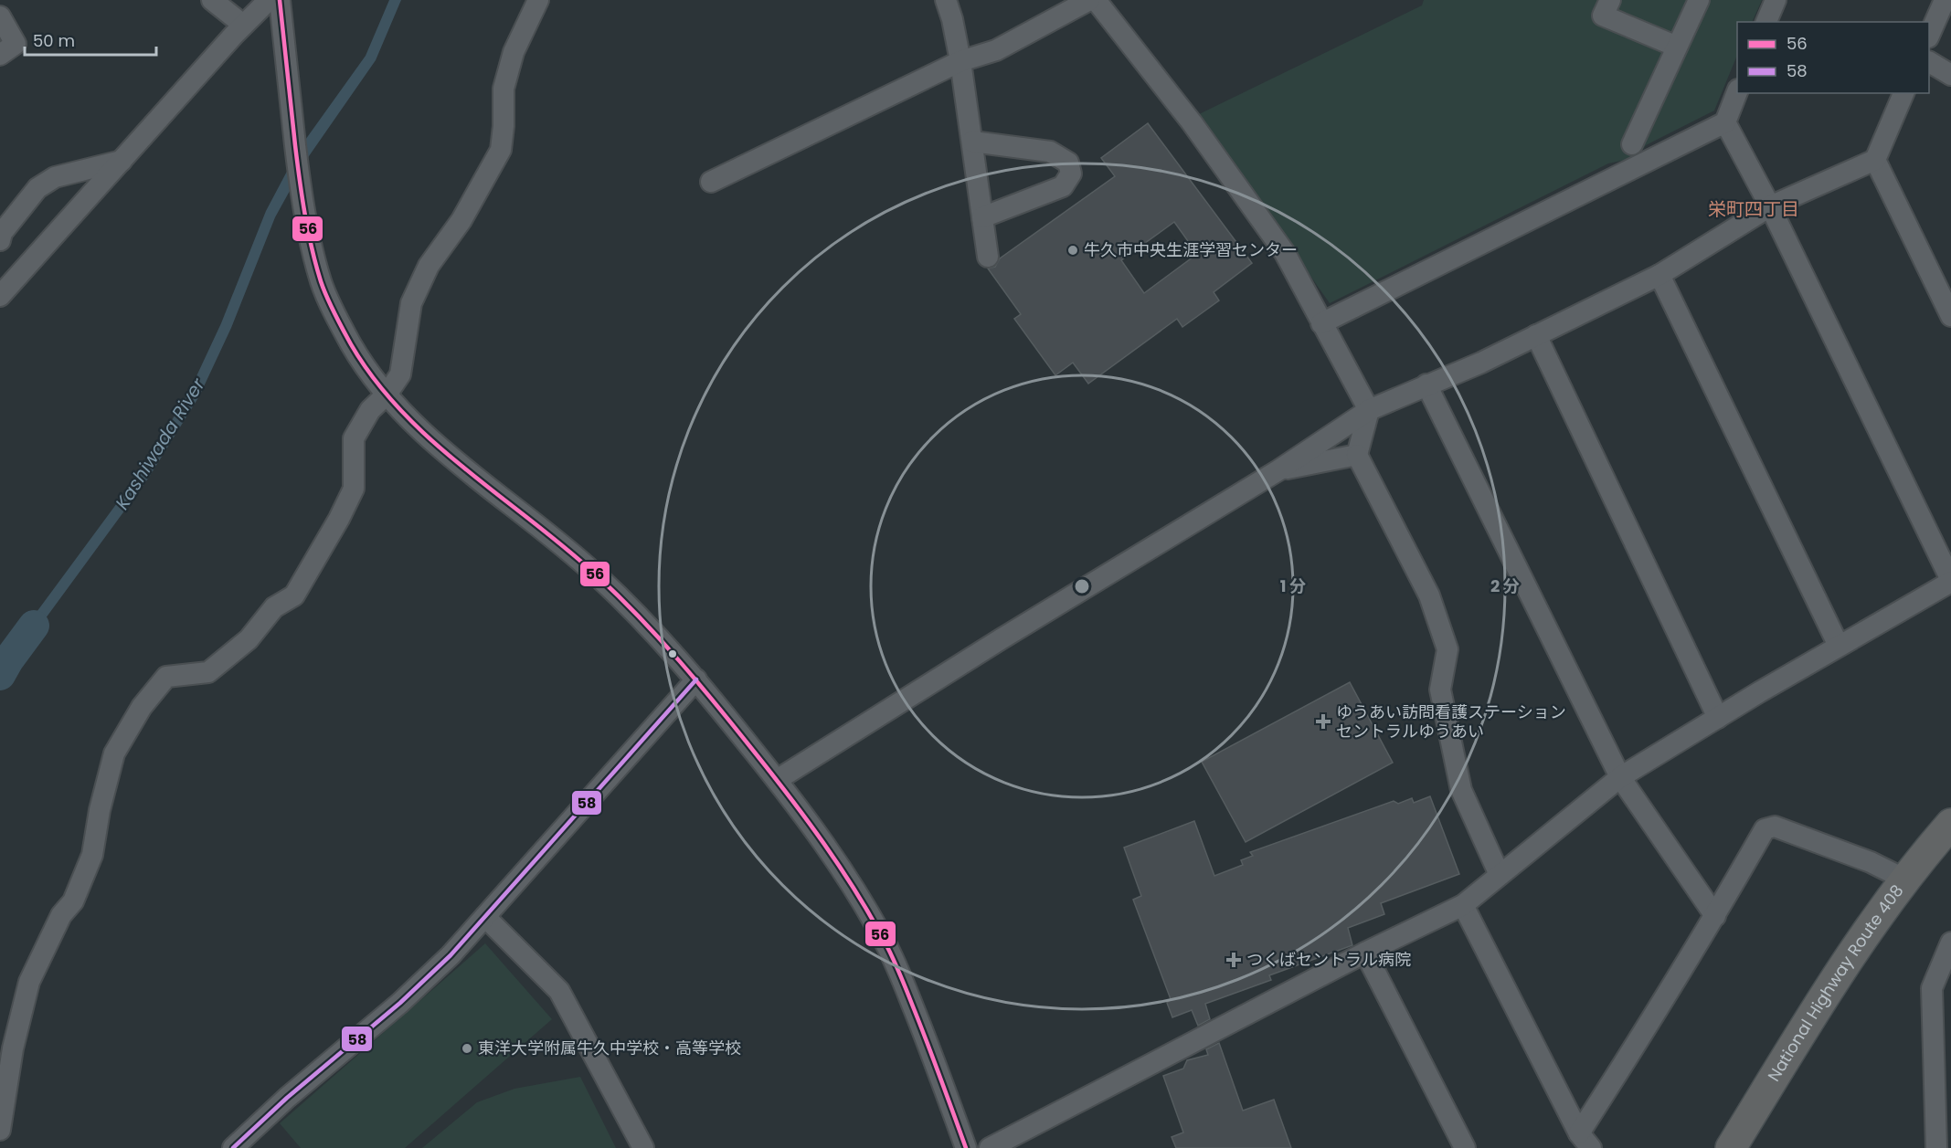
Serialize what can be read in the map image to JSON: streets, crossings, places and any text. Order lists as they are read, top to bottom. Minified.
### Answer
{"streets":{"highway":["National Highway Route 408"]},"districts":["栄町四丁目"],"water":["Kashiwada River"],"places":{"other":["牛久市中央生涯学習センター","東洋大学附属牛久中学校・高等学校"],"health":["ゆうあい訪問看護ステーション セントラルゆうあい","つくばセントラル病院"]},"lines":["transit line 56","transit line 58"],"legend":["56","58"],"scale_bar":"50 m","rings":["1 分","2 分"]}
